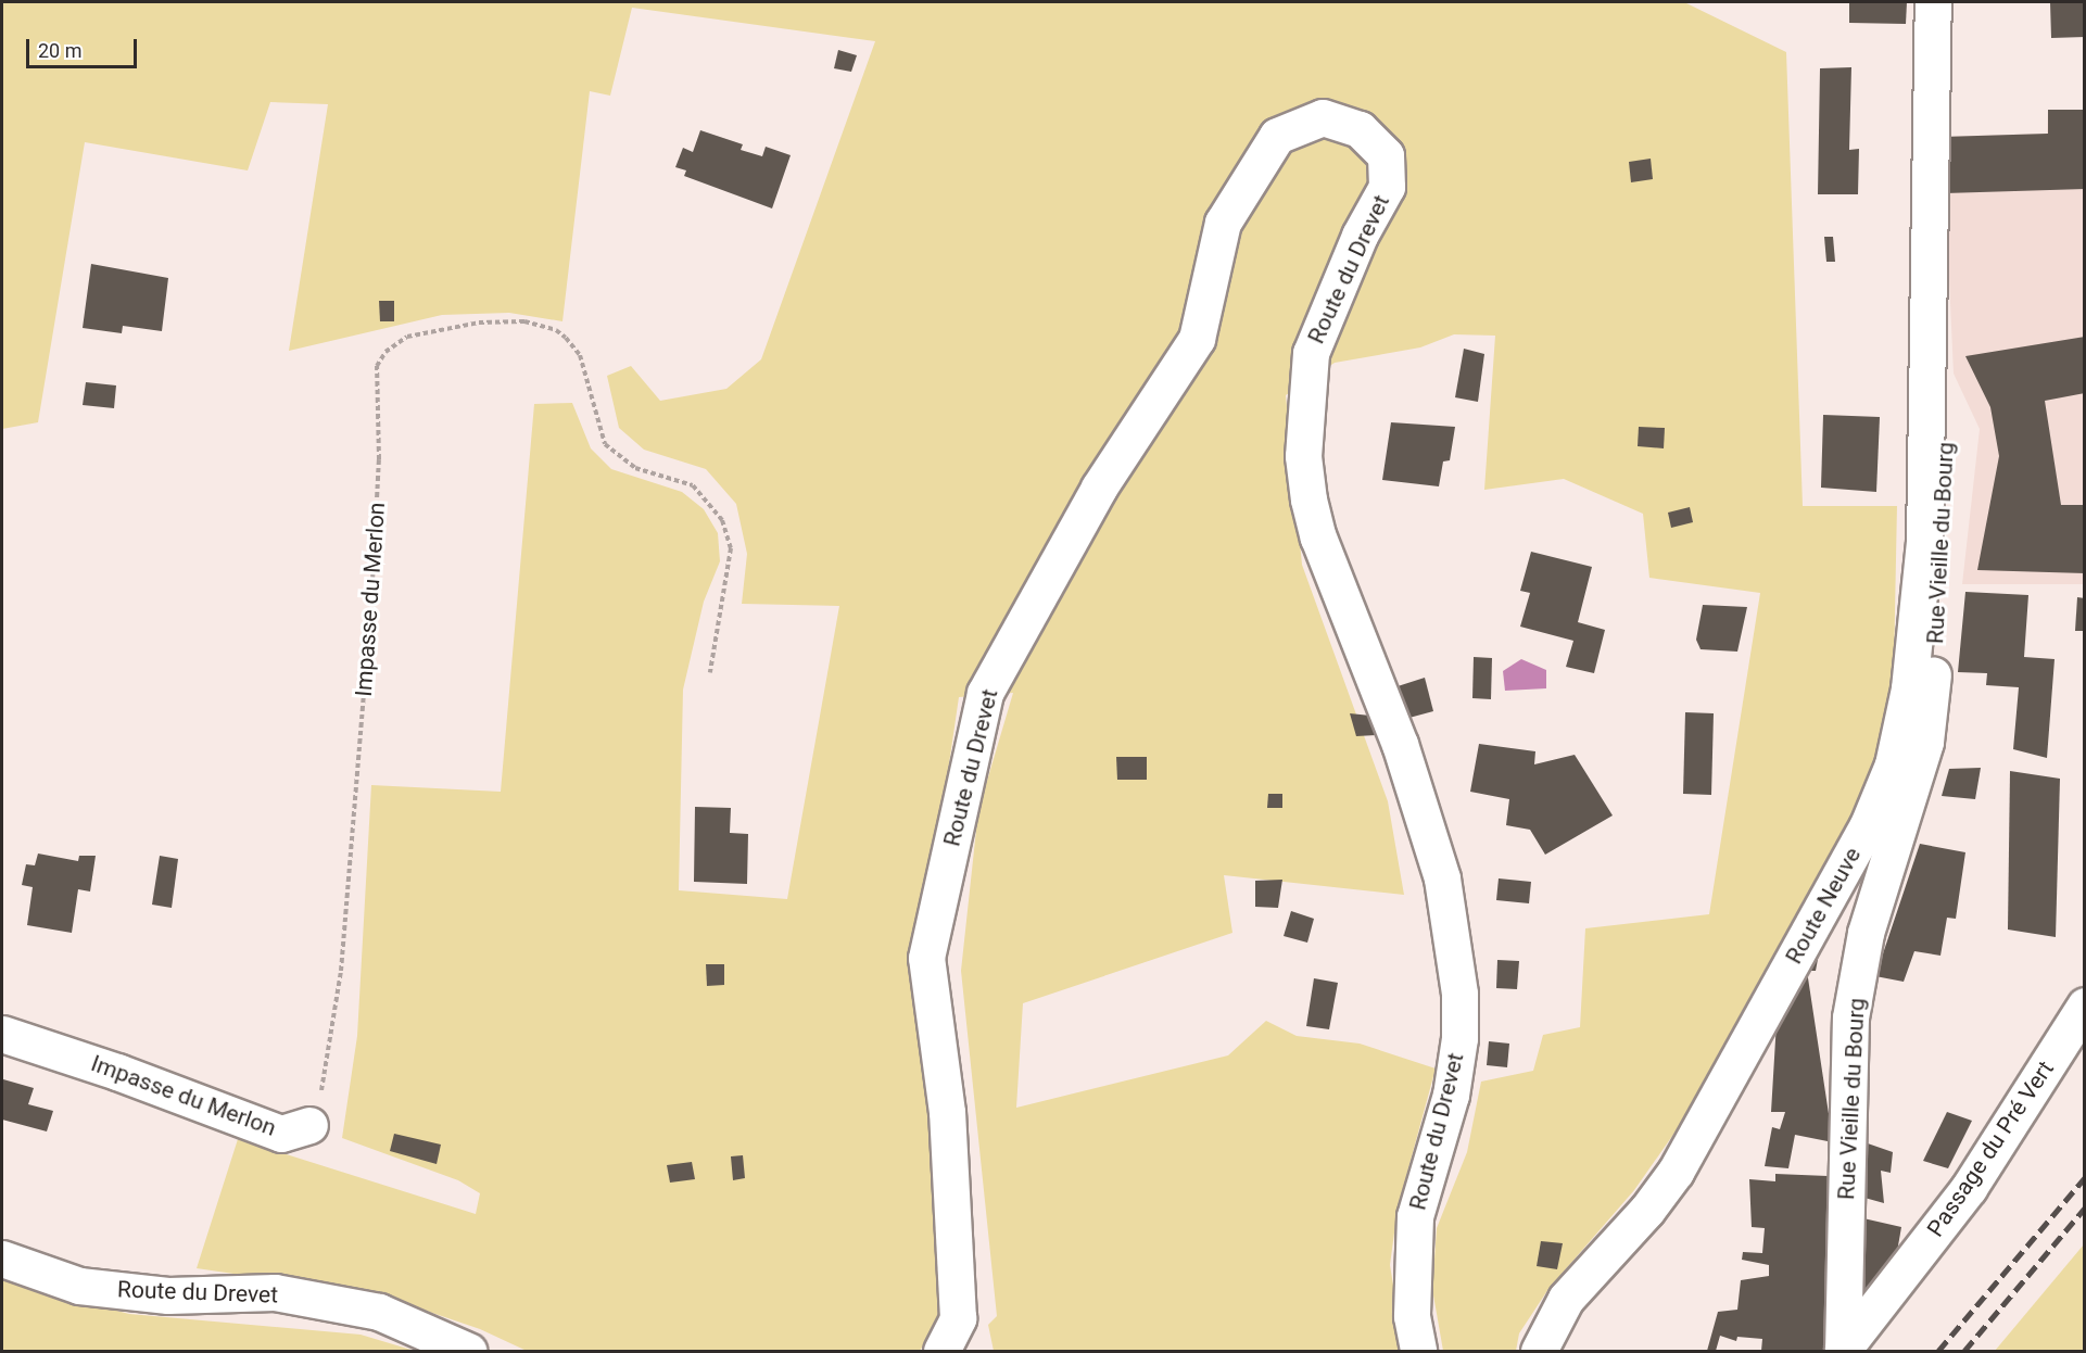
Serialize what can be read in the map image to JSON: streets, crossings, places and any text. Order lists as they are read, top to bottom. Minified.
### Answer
{"streets":{"street":["Route du Drevet","Rue Vieille du Bourg","Impasse du Merlon","Route Neuve","Passage du Pré Vert"]},"crossings":[["Rue Vieille du Bourg","Route Neuve"],["Rue Vieille du Bourg","Passage du Pré Vert"]],"scale_bar":"20 m"}
